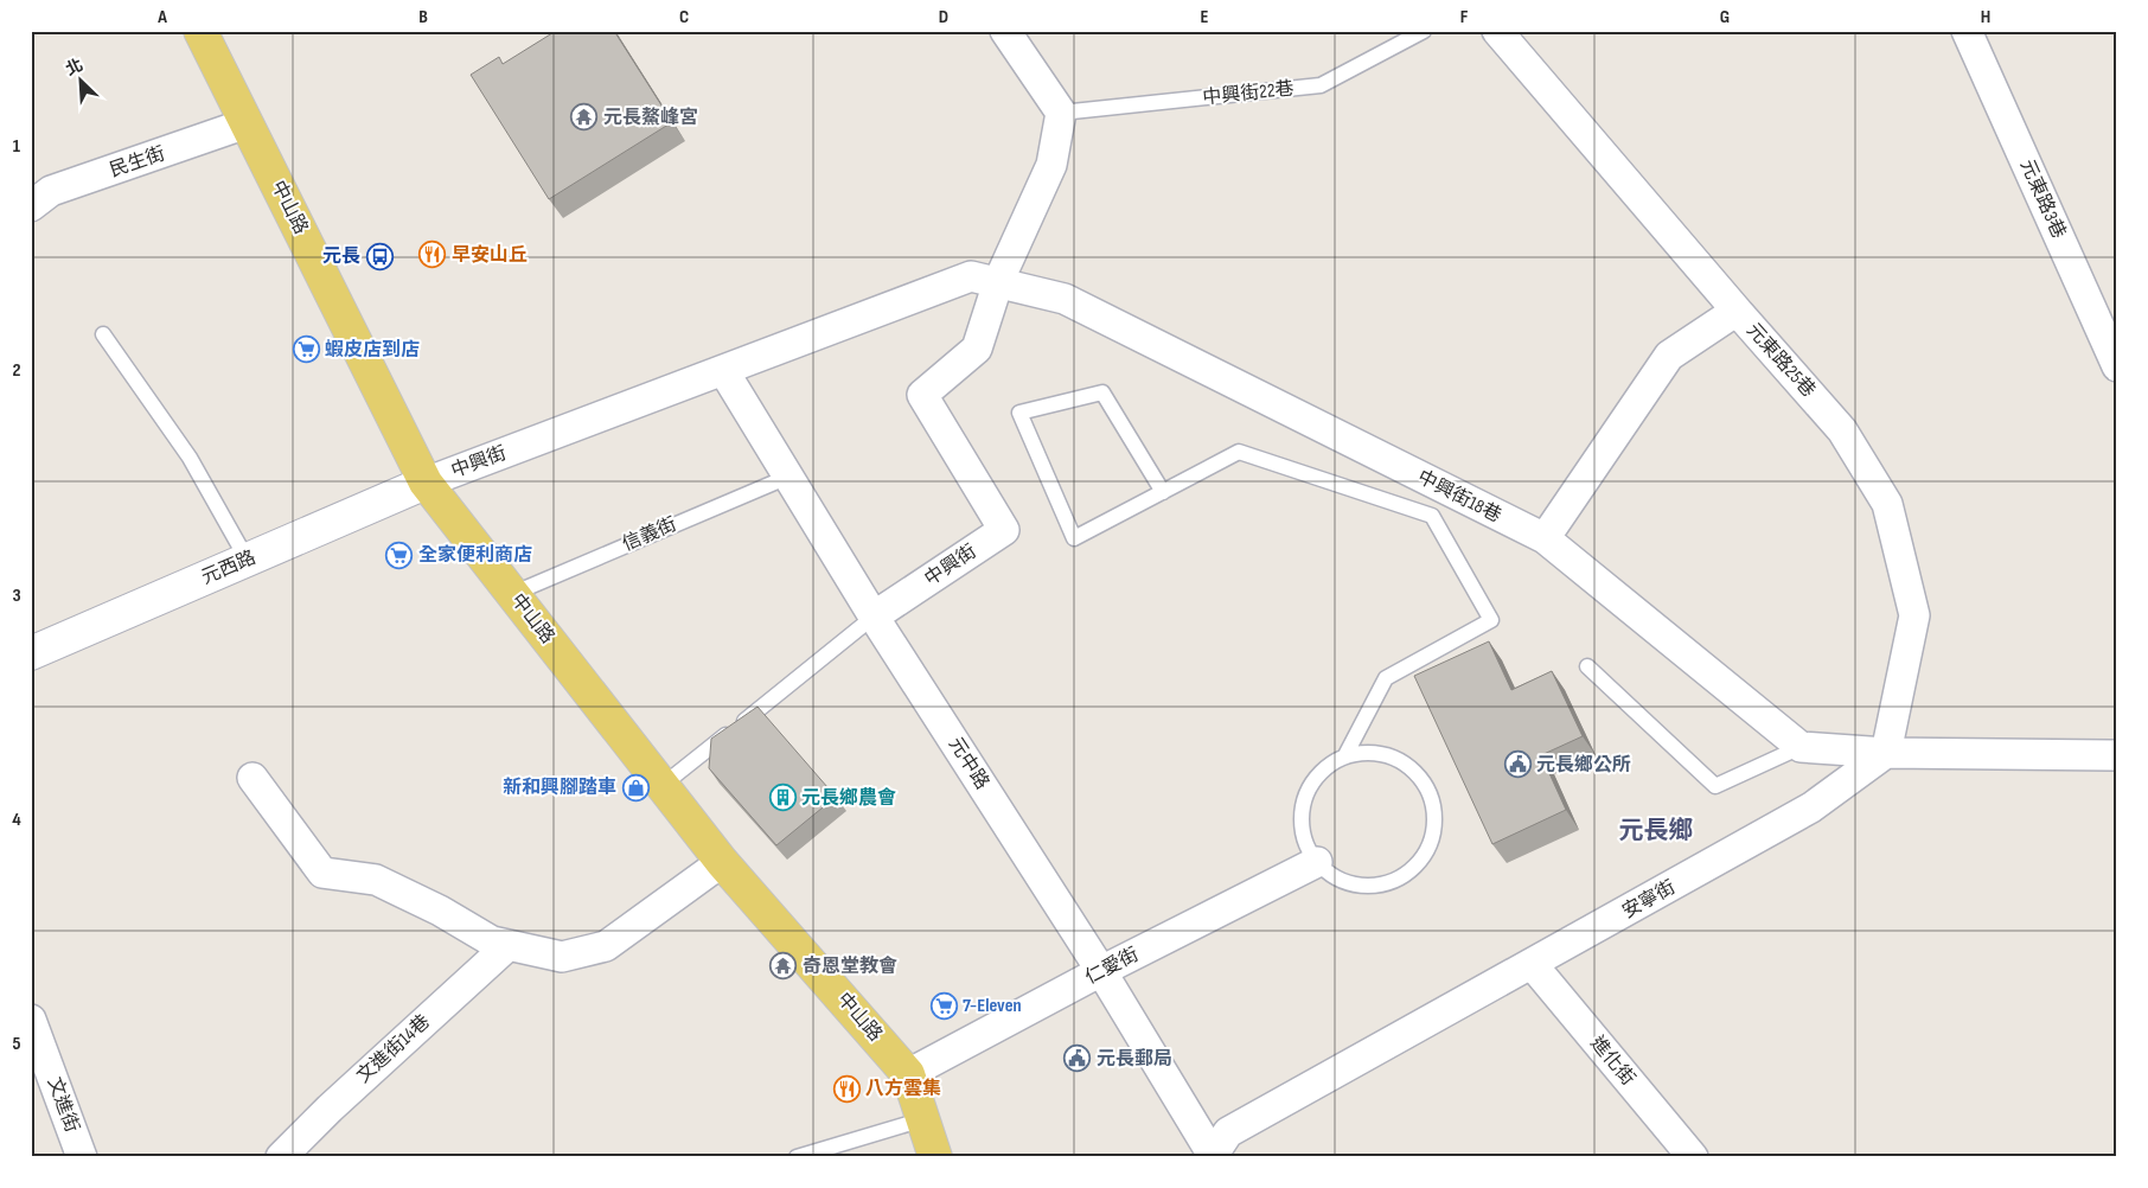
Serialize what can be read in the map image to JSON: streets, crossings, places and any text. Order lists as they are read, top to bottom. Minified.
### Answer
{"streets":{"main road":["中山路","元西路"],"street":["民生街","元東路3巷","元東路25巷","中興街","中興街18巷","元中路","安寧街","仁愛街","文進街14巷","進化街","文進街"],"lane":["中興街22巷","信義街"]},"crossings":[["中興街22巷","中興街"],["民生街","中山路"],["中山路","中興街"],["中山路","信義街"],["中山路","元西路"],["中山路","仁愛街"],["元東路25巷","安寧街"],["中興街","中興街18巷"],["中興街","元西路"],["中興街","元中路"],["信義街","元中路"],["元中路","安寧街"],["元中路","仁愛街"],["安寧街","進化街"]],"districts":["元長鄉"],"places":{"temple":["元長鰲峰宮","奇恩堂教會"],"restaurant":["早安山丘","八方雲集"],"bus stop":["元長"],"supermarket":["蝦皮店到店","全家便利商店","7-Eleven"],"public building":["元長鄉公所","元長郵局"],"shop":["新和興腳踏車"],"building":["元長鄉農會"]},"north":"top left","grid":{"columns":["A","B","C","D","E","F","G","H"],"rows":["1","2","3","4","5"]}}
